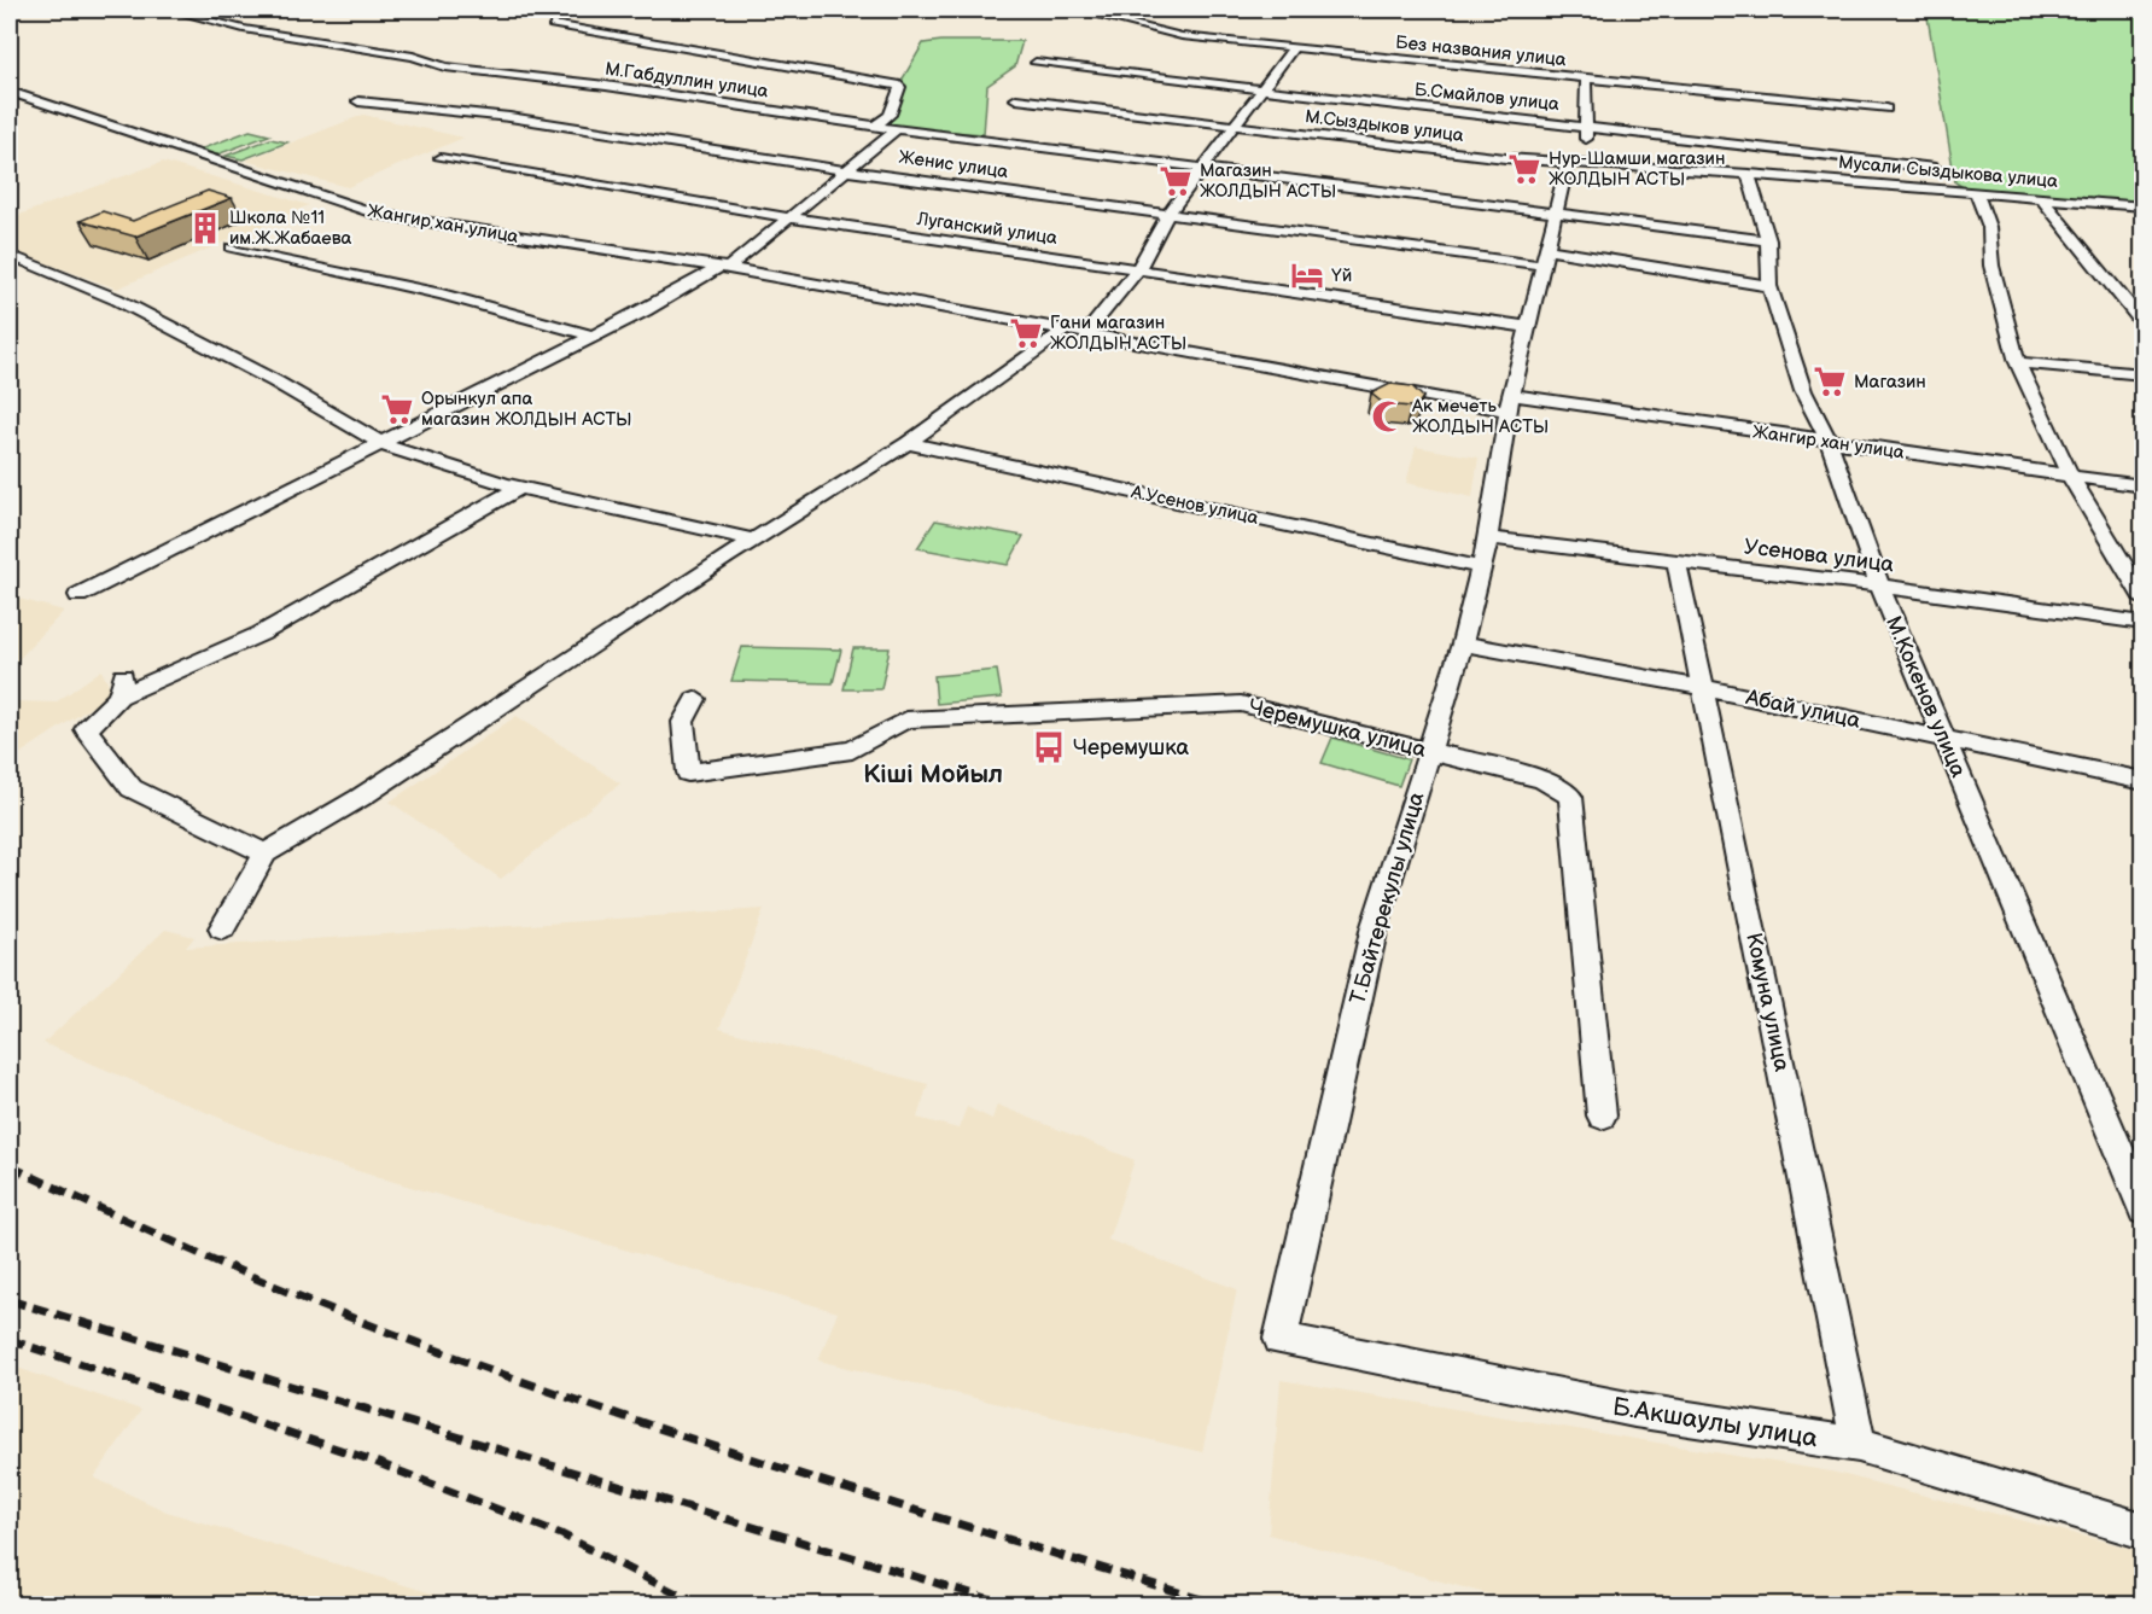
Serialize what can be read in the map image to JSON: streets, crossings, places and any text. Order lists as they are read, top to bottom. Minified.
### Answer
{"streets":{"street":["Без названия улица","М.Габдуллин улица","Б.Смайлов улица","М.Сыздыков улица","Женис улица","Мусали Сыздыкова улица","Жангир хан улица","Луганский улица","А.Усенов улица","Усенова улица","М.Кокенов улица","Абай улица","Черемушка улица","Т.Байтерекулы улица","Комуна улица","Б.Акшаулы улица"]},"crossings":[["Без названия улица","Т.Байтерекулы улица"],["М.Габдуллин улица","М.Кокенов улица"],["М.Габдуллин улица","Т.Байтерекулы улица"],["Б.Смайлов улица","Т.Байтерекулы улица"],["М.Сыздыков улица","Мусали Сыздыкова улица"],["М.Сыздыков улица","М.Кокенов улица"],["М.Сыздыков улица","Т.Байтерекулы улица"],["Женис улица","М.Кокенов улица"],["Женис улица","Т.Байтерекулы улица"],["Мусали Сыздыкова улица","М.Кокенов улица"],["Жангир хан улица","М.Кокенов улица"],["Жангир хан улица","Т.Байтерекулы улица"],["Луганский улица","Т.Байтерекулы улица"],["А.Усенов улица","Т.Байтерекулы улица"],["Усенова улица","М.Кокенов улица"],["Усенова улица","Т.Байтерекулы улица"],["Усенова улица","Комуна улица"],["М.Кокенов улица","Абай улица"],["Абай улица","Т.Байтерекулы улица"],["Абай улица","Комуна улица"],["Черемушка улица","Т.Байтерекулы улица"],["Т.Байтерекулы улица","Б.Акшаулы улица"],["Комуна улица","Б.Акшаулы улица"]],"districts":["Кіші Мойыл"],"places":{"supermarket":["Нур-Шамши магазин ЖОЛДЫН АСТЫ","Магазин ЖОЛДЫН АСТЫ","Гани магазин ЖОЛДЫН АСТЫ","Магазин","Орынкул апа магазин ЖОЛДЫН АСТЫ"],"building":["Школа №11 им.Ж.Жабаева"],"hotel":["Үй"],"mosque":["Ак мечеть ЖОЛДЫН АСТЫ"],"bus stop":["Черемушка"]}}
